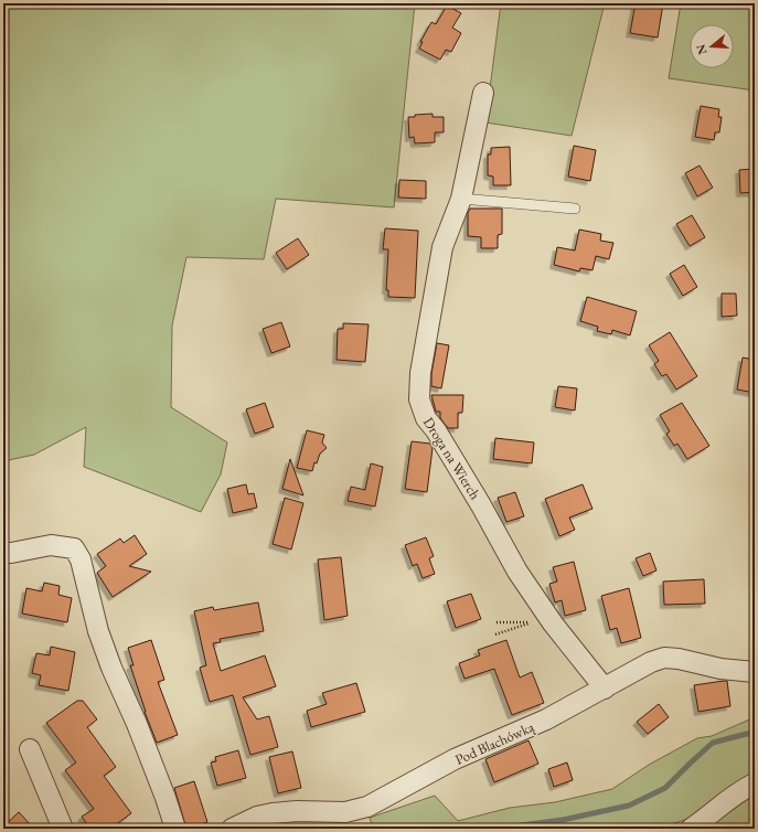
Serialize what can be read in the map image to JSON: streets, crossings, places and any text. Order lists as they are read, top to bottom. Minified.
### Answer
{"streets":{"street":["Droga na Wierch","Pod Blachówką"]},"crossings":[["Droga na Wierch","Pod Blachówką"]],"north":"left"}
